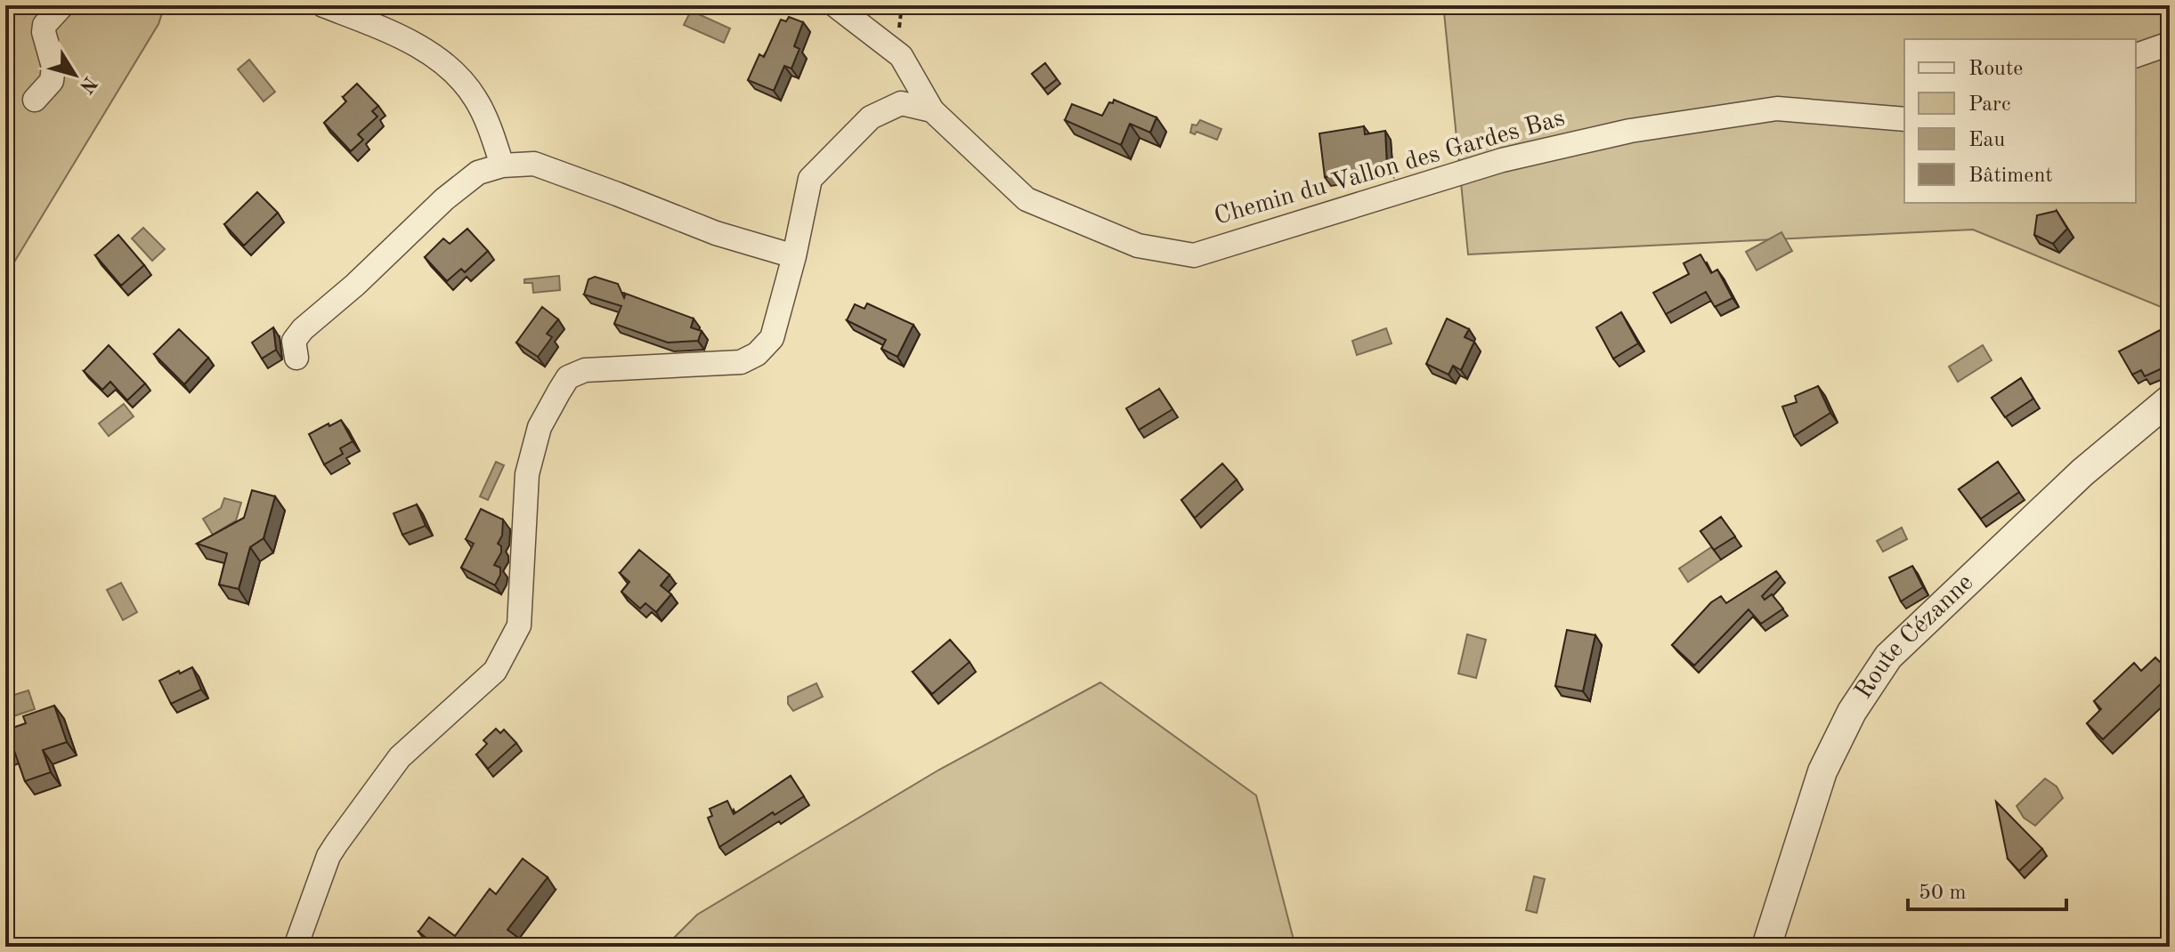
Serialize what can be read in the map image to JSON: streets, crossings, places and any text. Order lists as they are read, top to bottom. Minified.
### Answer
{"streets":{"street":["Chemin du Vallon des Gardes Bas","Route Cézanne"]},"legend":["Route","Parc","Eau","Bâtiment"],"scale_bar":"50 m","north":"bottom right"}
